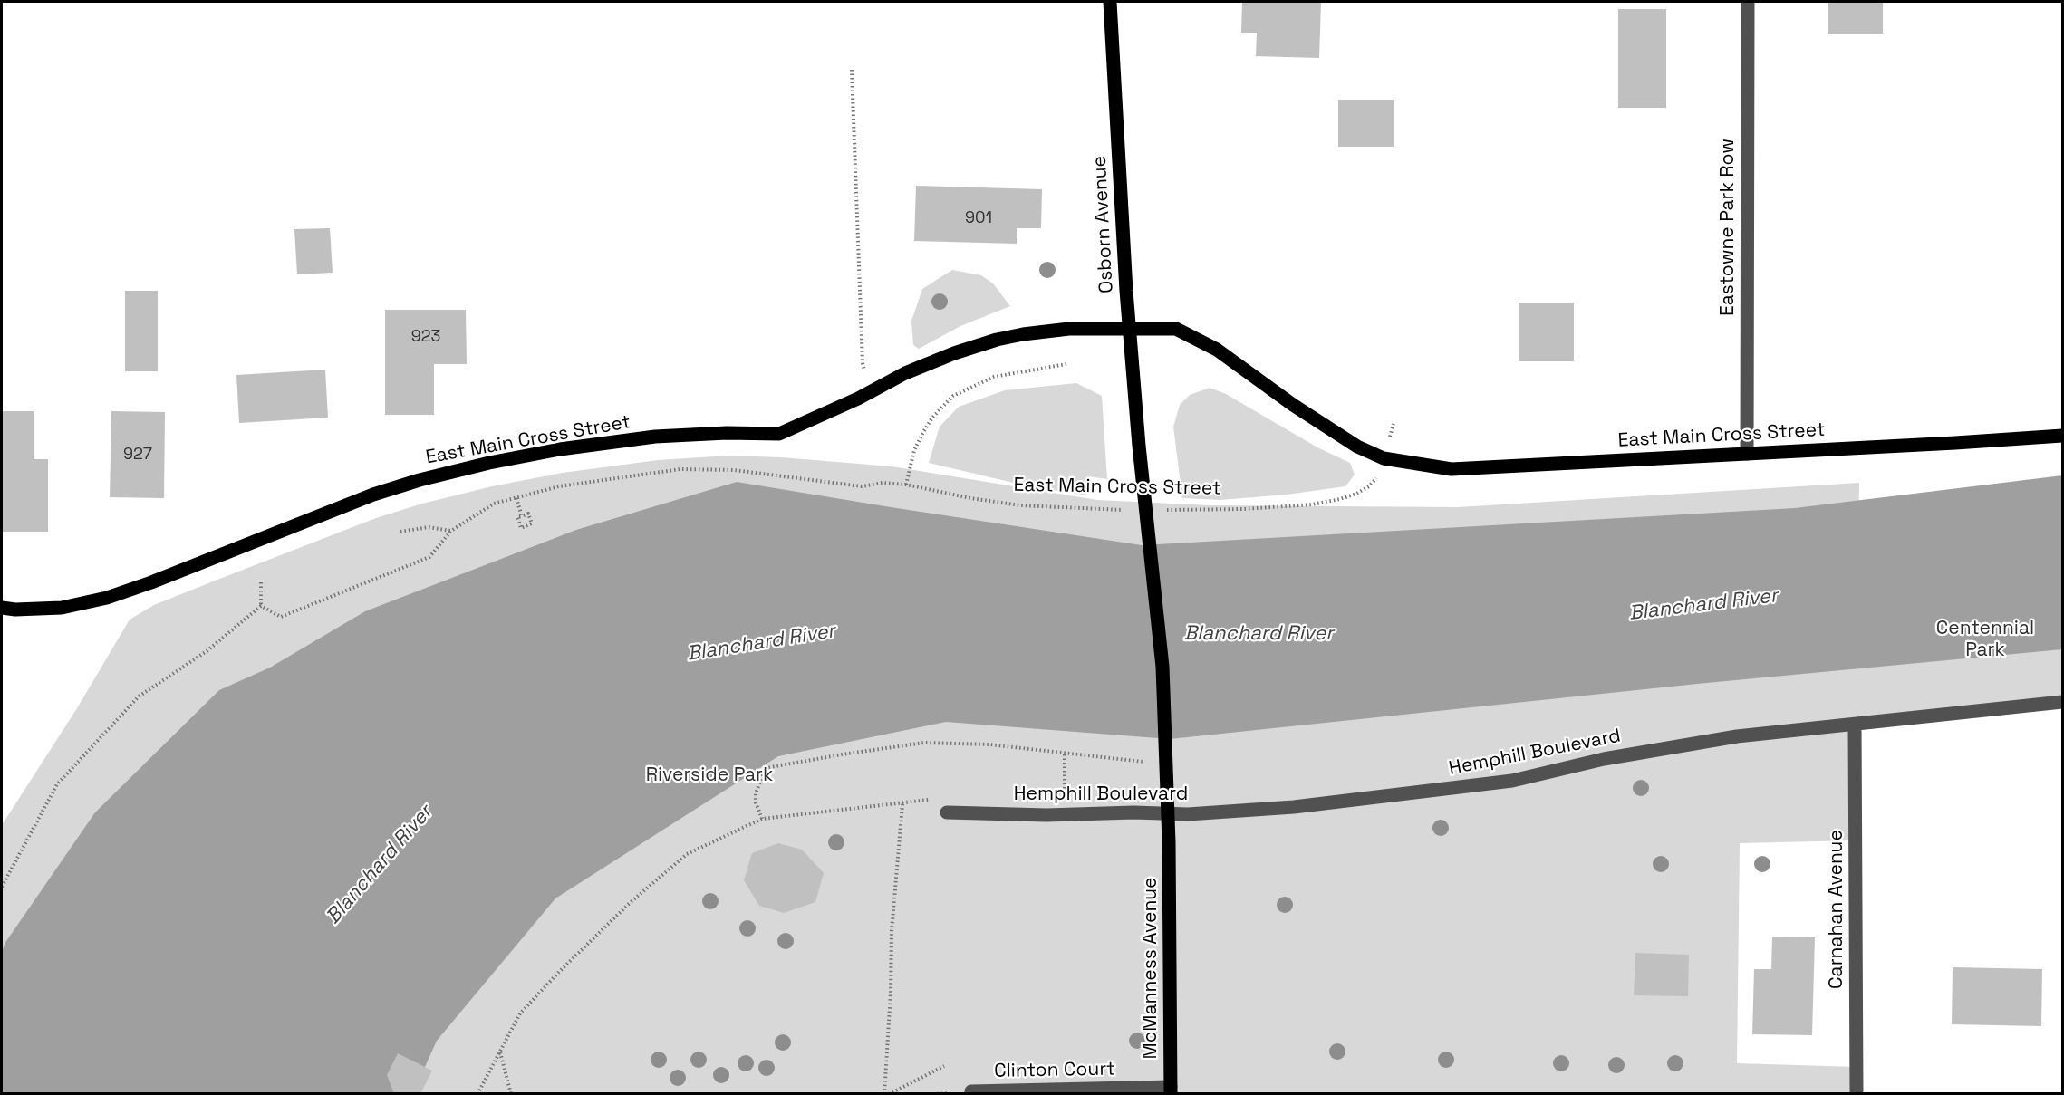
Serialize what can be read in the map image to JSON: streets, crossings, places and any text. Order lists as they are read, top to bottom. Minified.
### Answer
{"streets":{"main road":["Osborn Avenue","East Main Cross Street","McManness Avenue"],"street":["Eastowne Park Row","Hemphill Boulevard","Carnahan Avenue","Clinton Court"]},"crossings":[["Osborn Avenue","East Main Cross Street"],["Osborn Avenue","McManness Avenue"],["Eastowne Park Row","East Main Cross Street"],["Hemphill Boulevard","Carnahan Avenue"],["McManness Avenue","Clinton Court"]],"water":["Blanchard River"],"parks":["Centennial Park","Riverside Park"],"house_numbers":["901","923","927"]}
